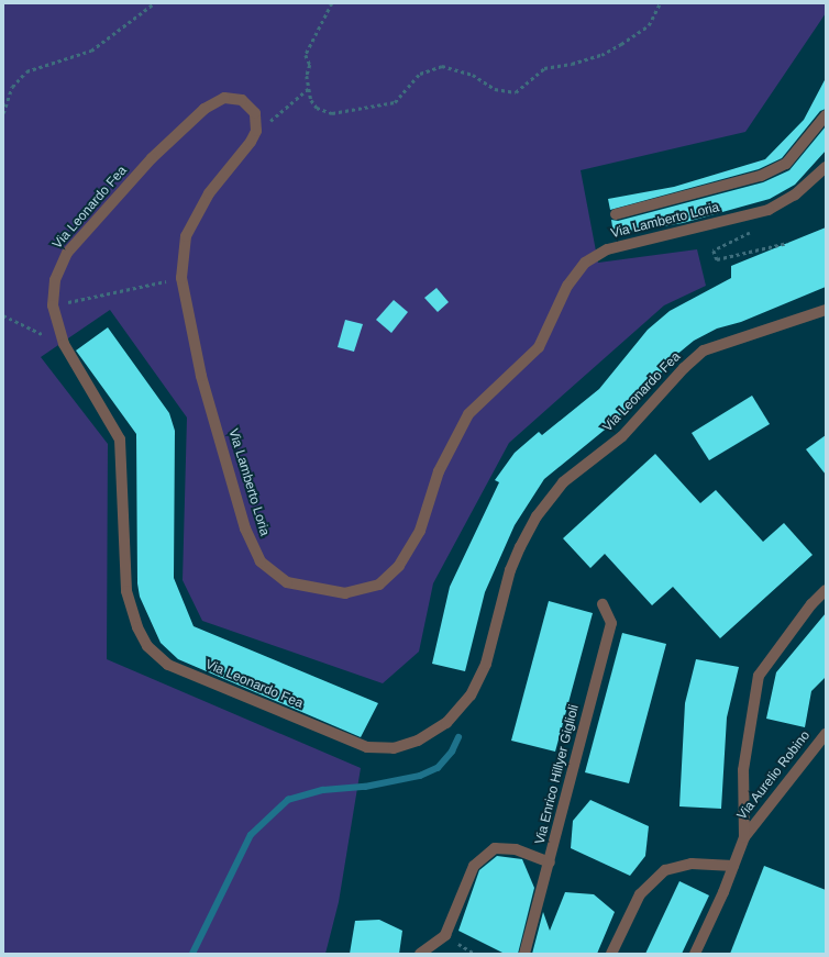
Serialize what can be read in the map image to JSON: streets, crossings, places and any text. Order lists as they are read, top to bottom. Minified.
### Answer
{"streets":{"street":["Via Leonardo Fea","Via Lamberto Loria","Via Enrico Hillyer Giglioli","Via Aurelio Robino"]},"crossings":[["Via Leonardo Fea","Via Lamberto Loria"]]}
